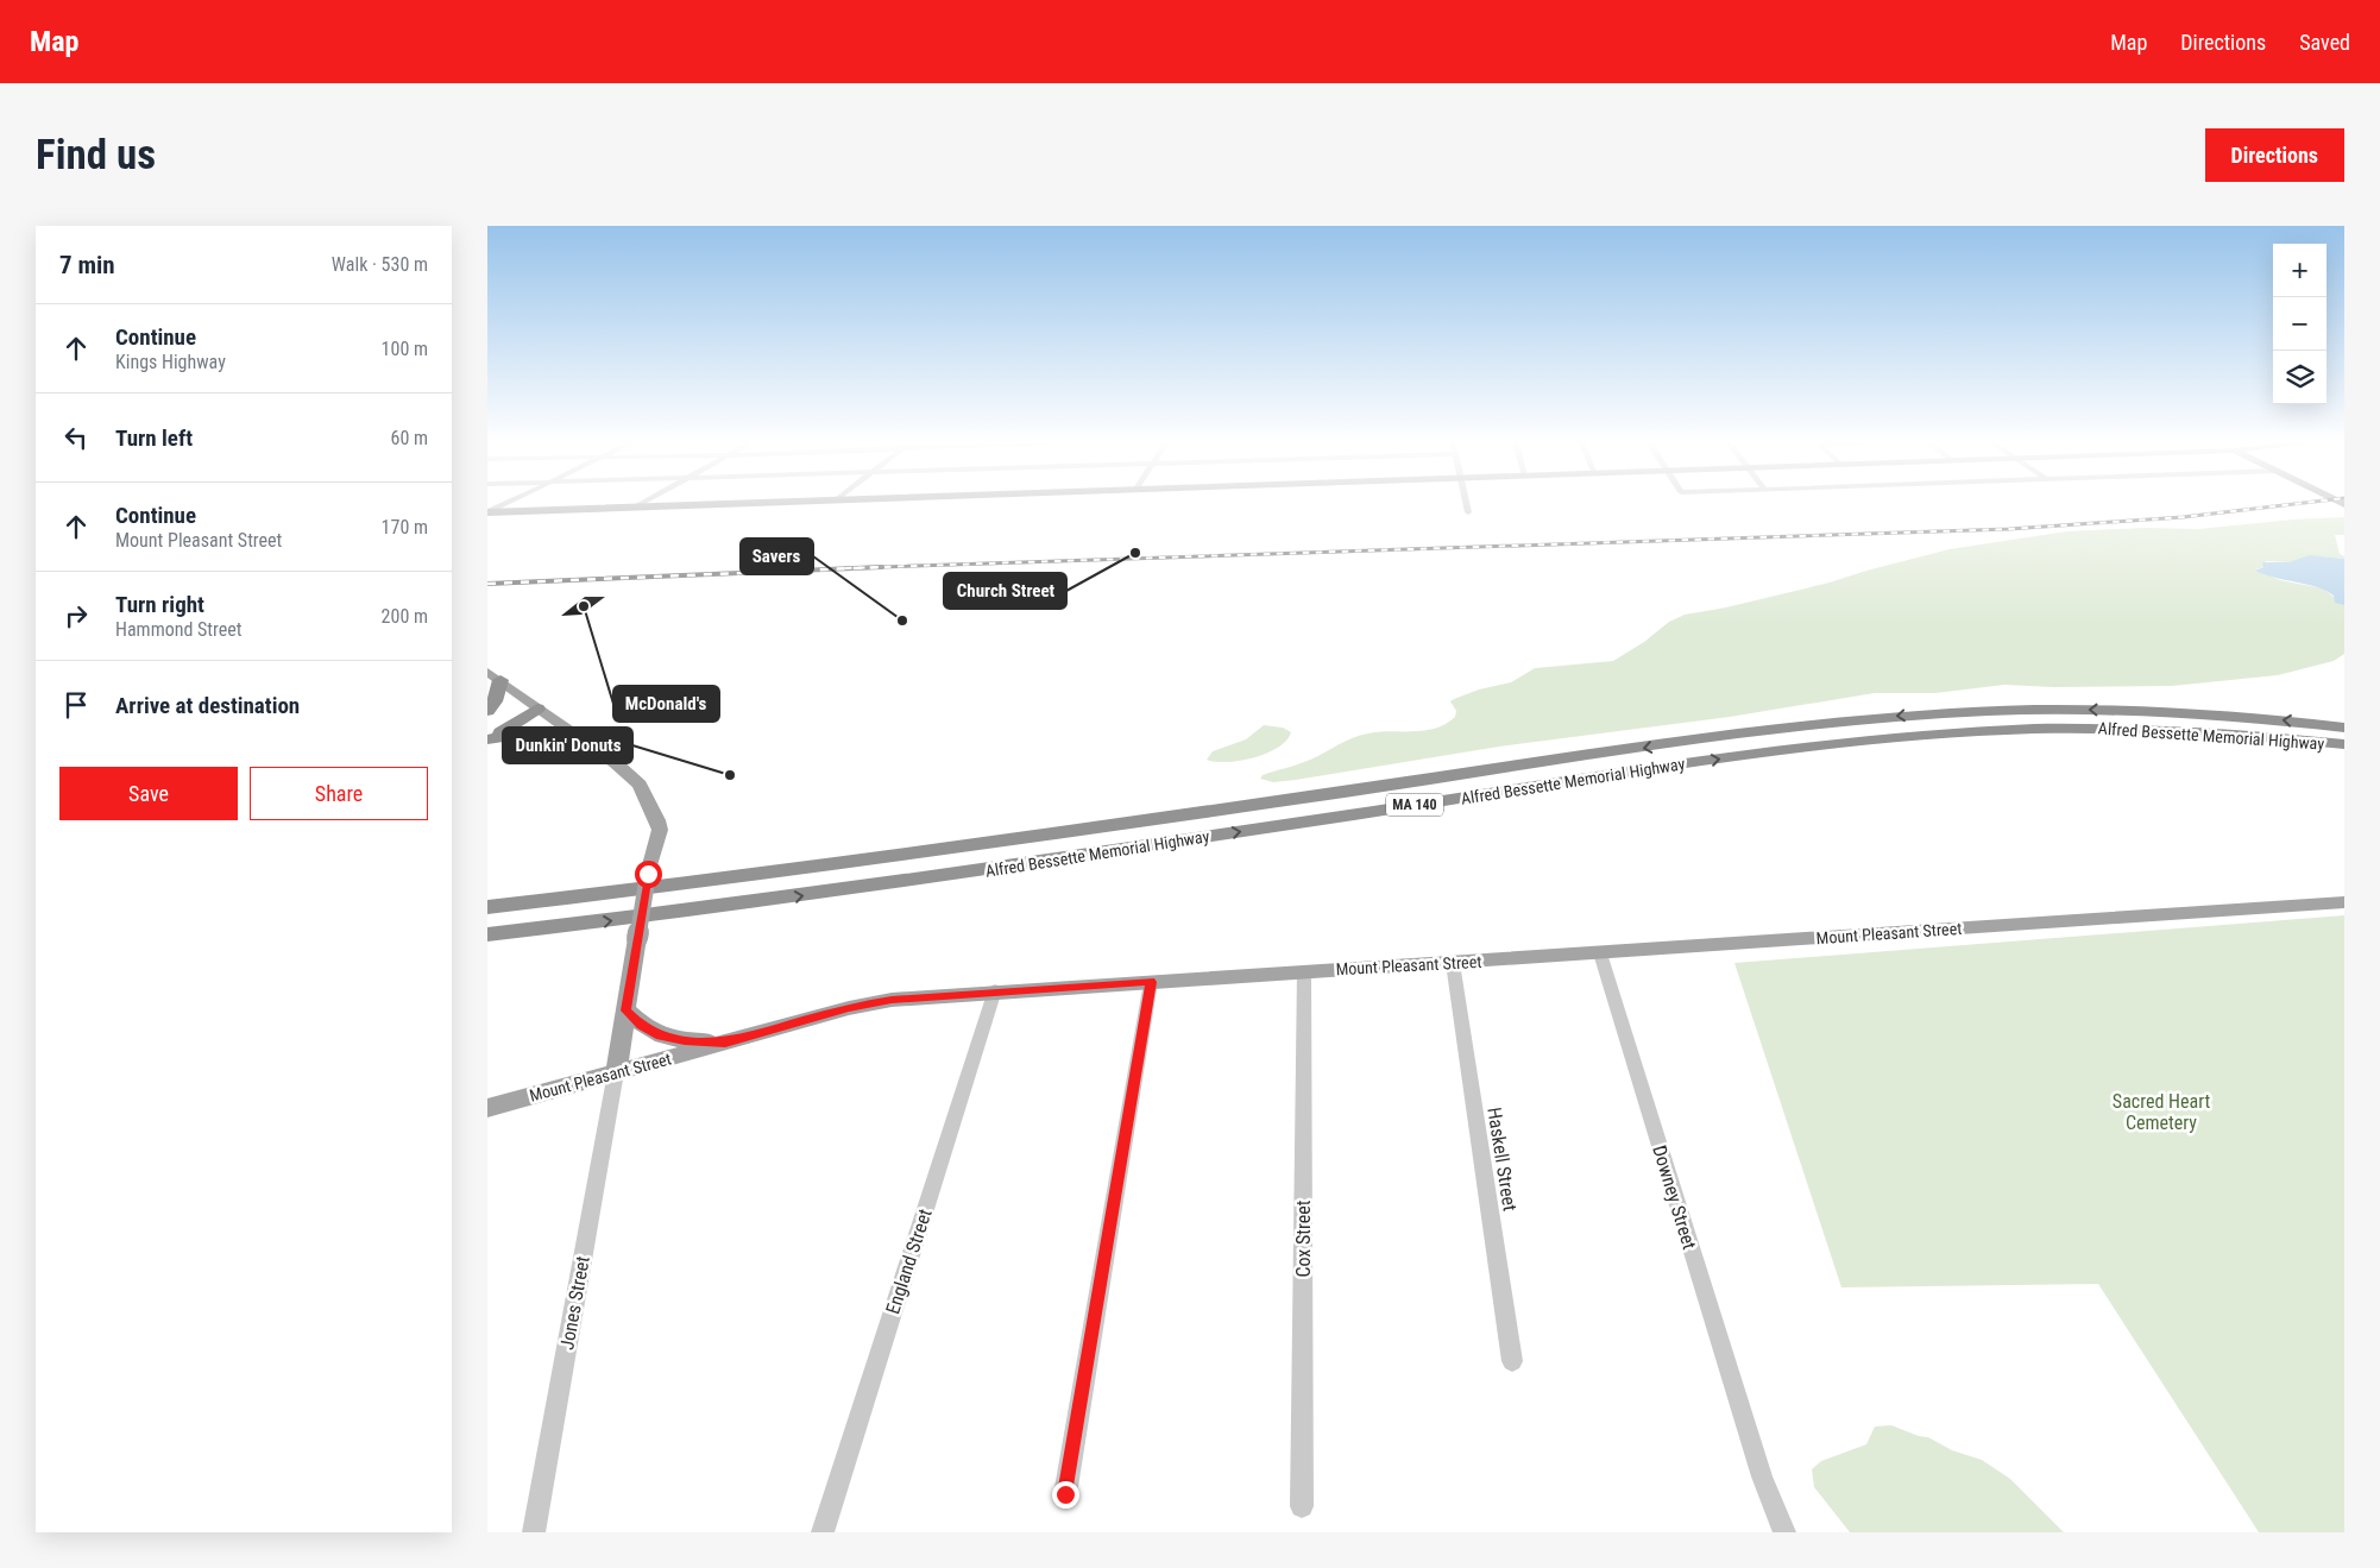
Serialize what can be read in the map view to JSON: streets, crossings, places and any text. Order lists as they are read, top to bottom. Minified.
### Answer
{"streets":{"highway":["Alfred Bessette Memorial Highway","MA 140"],"main road":["Mount Pleasant Street"],"street":["Haskell Street","Downey Street","Cox Street","England Street","Jones Street"]},"crossings":[["Mount Pleasant Street","Haskell Street"],["Mount Pleasant Street","Downey Street"],["Mount Pleasant Street","Cox Street"],["Mount Pleasant Street","England Street"],["Mount Pleasant Street","Jones Street"]],"parks":["Sacred Heart Cemetery"],"places":["Church Street","McDonald's","Savers","Dunkin' Donuts"],"page":{"header":"Map","nav":["Map","Directions","Saved"],"buttons":["Directions",["Save","Share"]],"title":"Find us","heading":["7 min","Walk · 530 m"],"map_buttons":["+","−"],"list":[["Continue","Kings Highway","100 m"],["Turn left","60 m"],["Continue","Mount Pleasant Street","170 m"],["Turn right","Hammond Street","200 m"],"Arrive at destination"]}}
